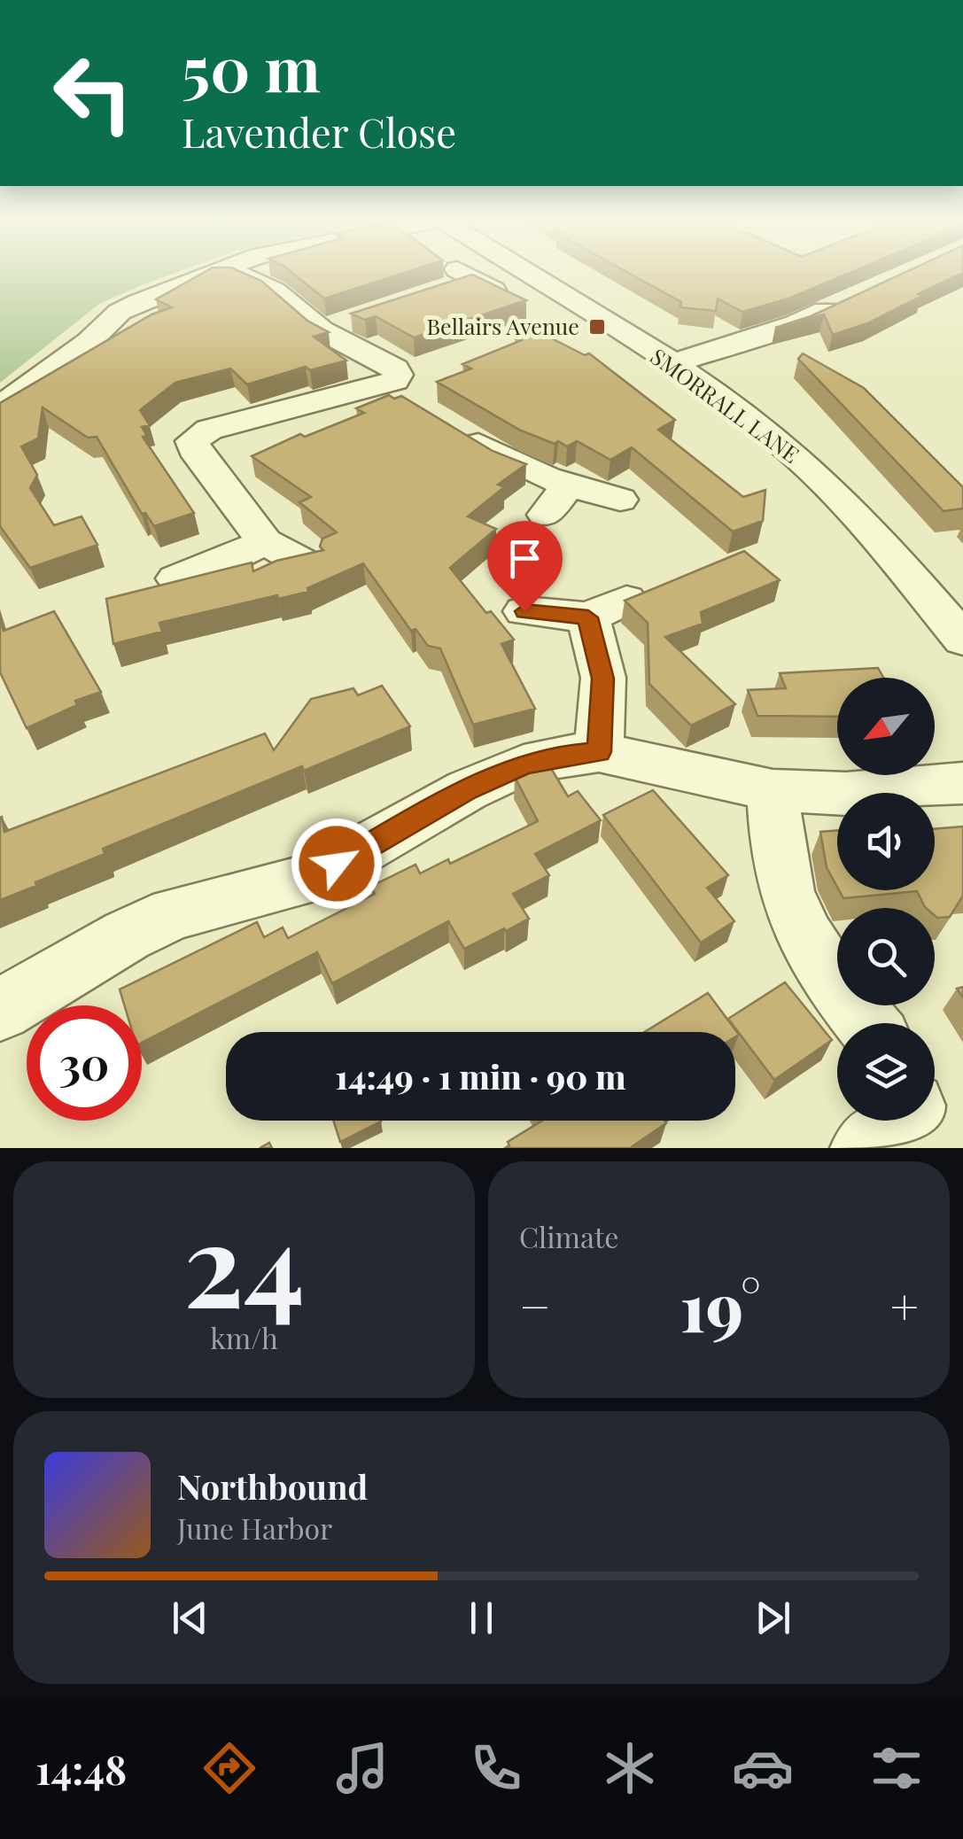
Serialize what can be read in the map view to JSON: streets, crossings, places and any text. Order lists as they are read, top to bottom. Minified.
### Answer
{"streets":{"street":["SMORRALL LANE"]},"places":{"transit":["Bellairs Avenue"]},"north":"bottom left","page":{"turn":["50 m","Lavender Close"],"limit":"30","trip":"14:49 · 1 min · 90 m","tile":[["24","km/h"],"Climate"],"heat":["−","19°","+"],"song":["Northbound","June Harbor"],"tabs":"14:48"}}
